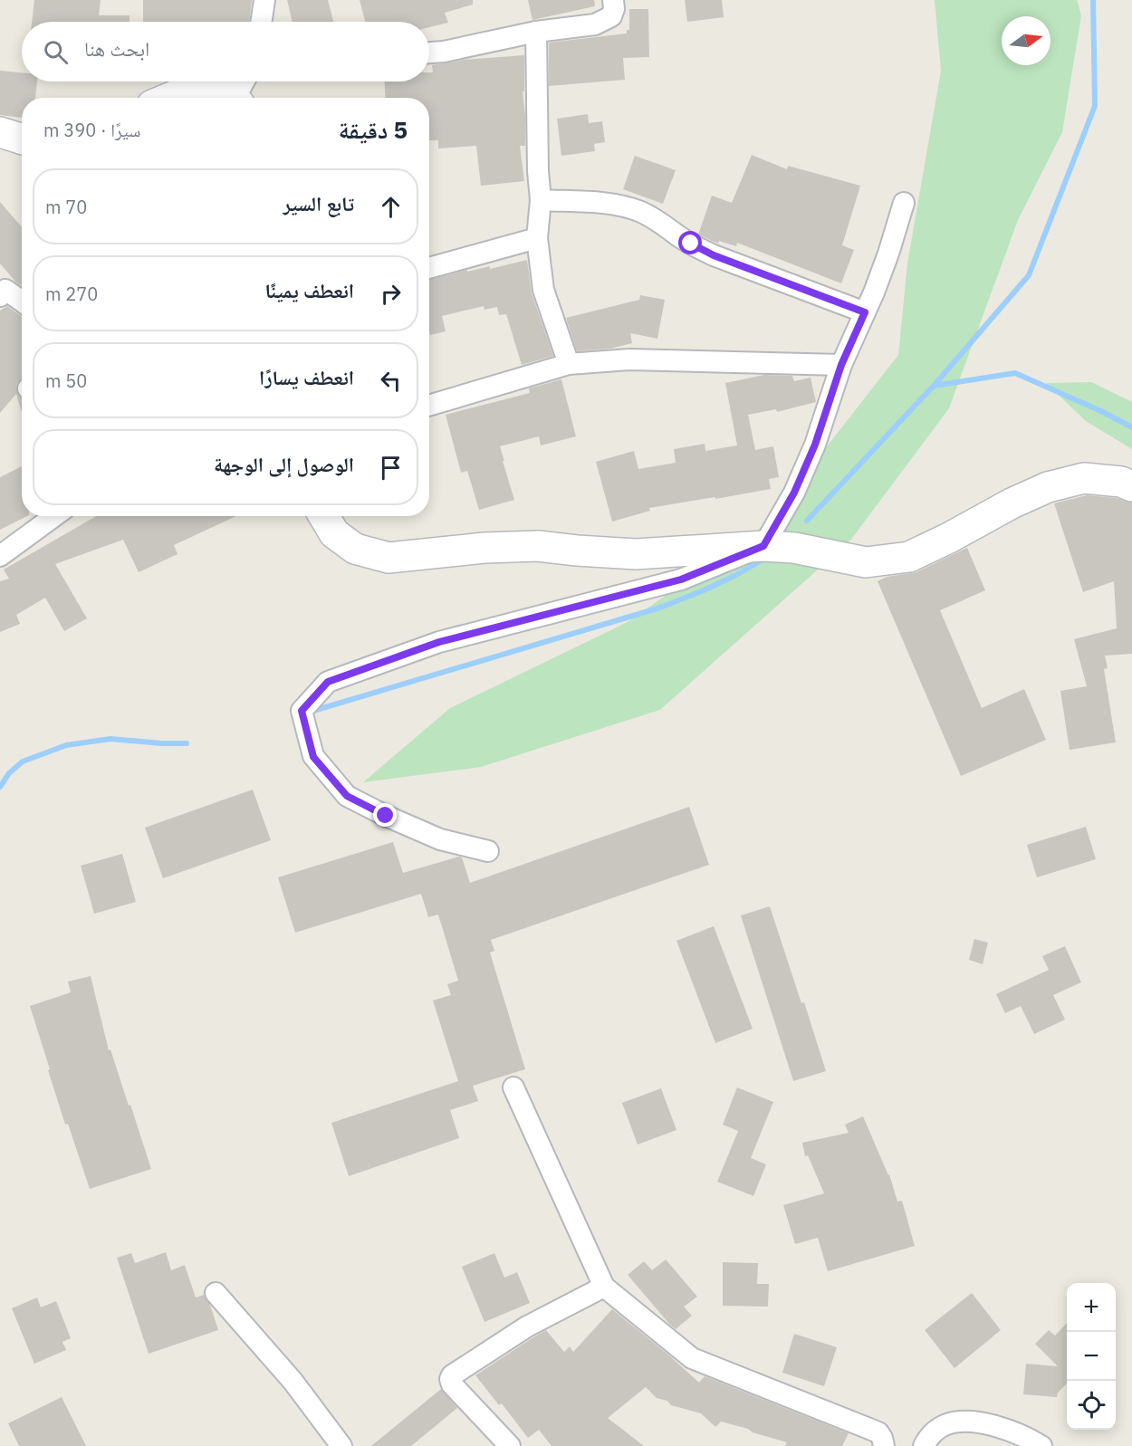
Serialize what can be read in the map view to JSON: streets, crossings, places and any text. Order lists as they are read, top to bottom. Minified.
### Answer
{"north":"right","page":{"search":"ابحث هنا","heading":["5 دقيقة","سيرًا · 390 m"],"list":[["تابع السير","70 m"],["انعطف يمينًا","270 m"],["انعطف يسارًا","50 m"],"الوصول إلى الوجهة"],"map_buttons":["+","−"]}}
